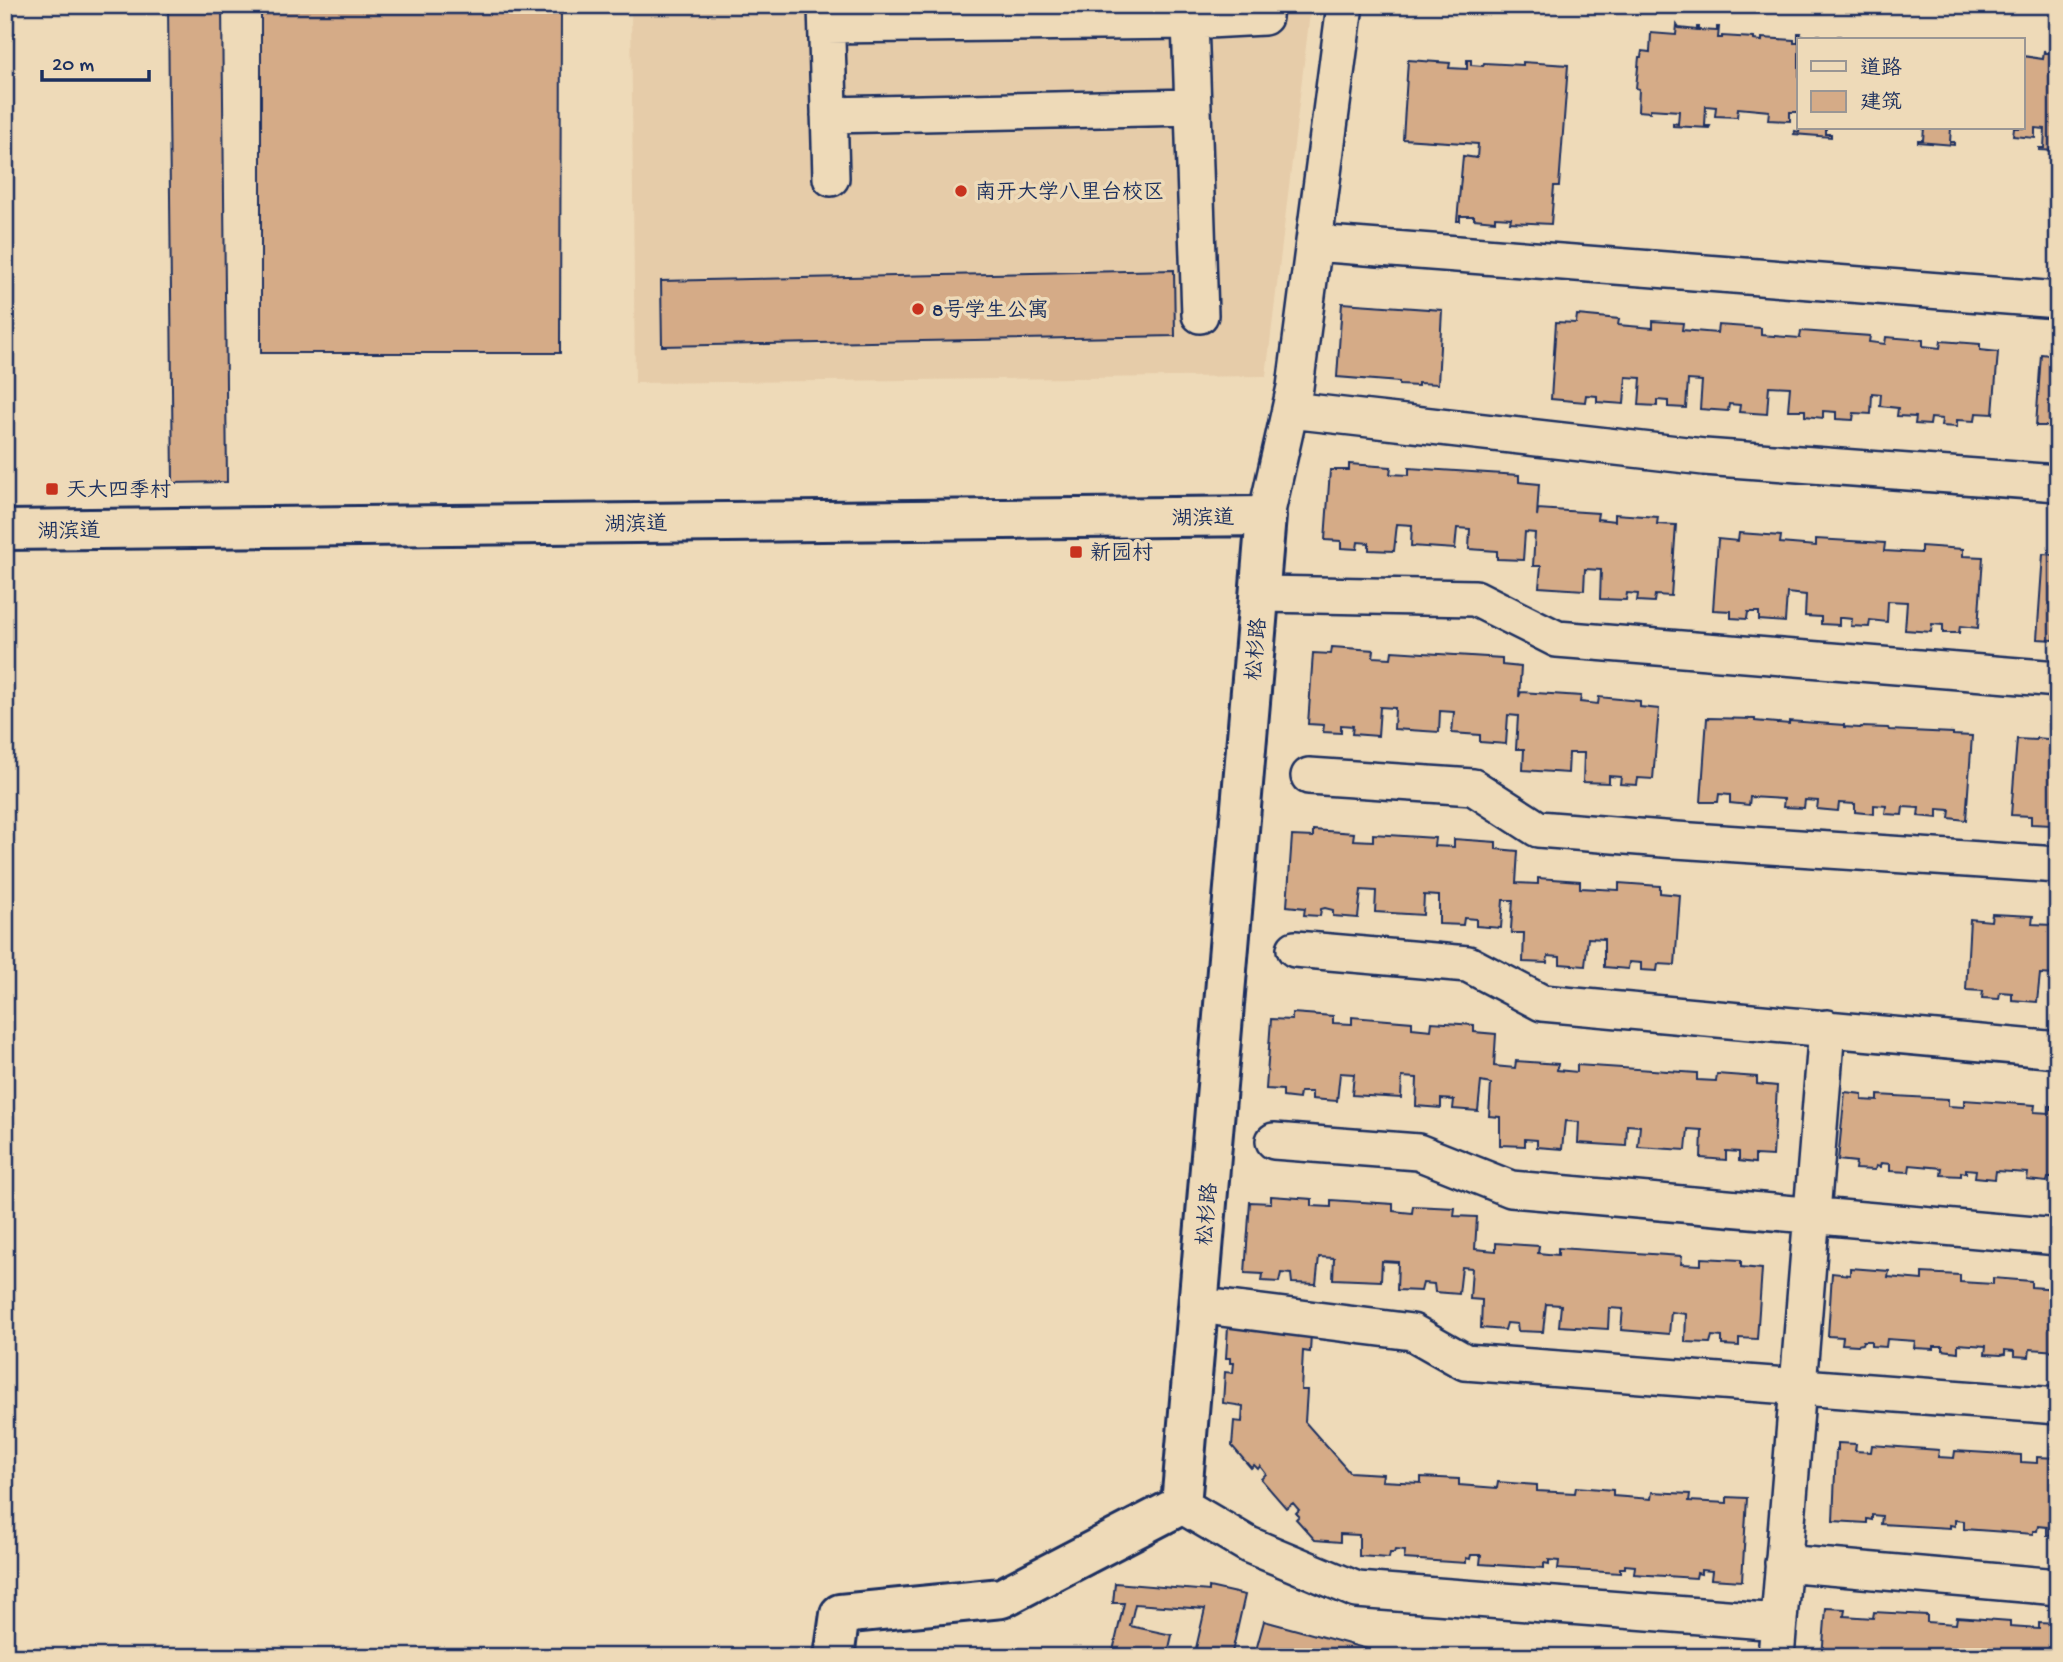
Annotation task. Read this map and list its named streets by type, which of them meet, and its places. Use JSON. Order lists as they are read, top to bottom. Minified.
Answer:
{"streets":{"street":["湖滨道","松杉路"]},"crossings":[["湖滨道","松杉路"]],"places":{"other":["南开大学八里台校区","8号学生公寓"],"transit":["天大四季村","新园村"]},"legend":["道路","建筑"],"scale_bar":"20 m"}
